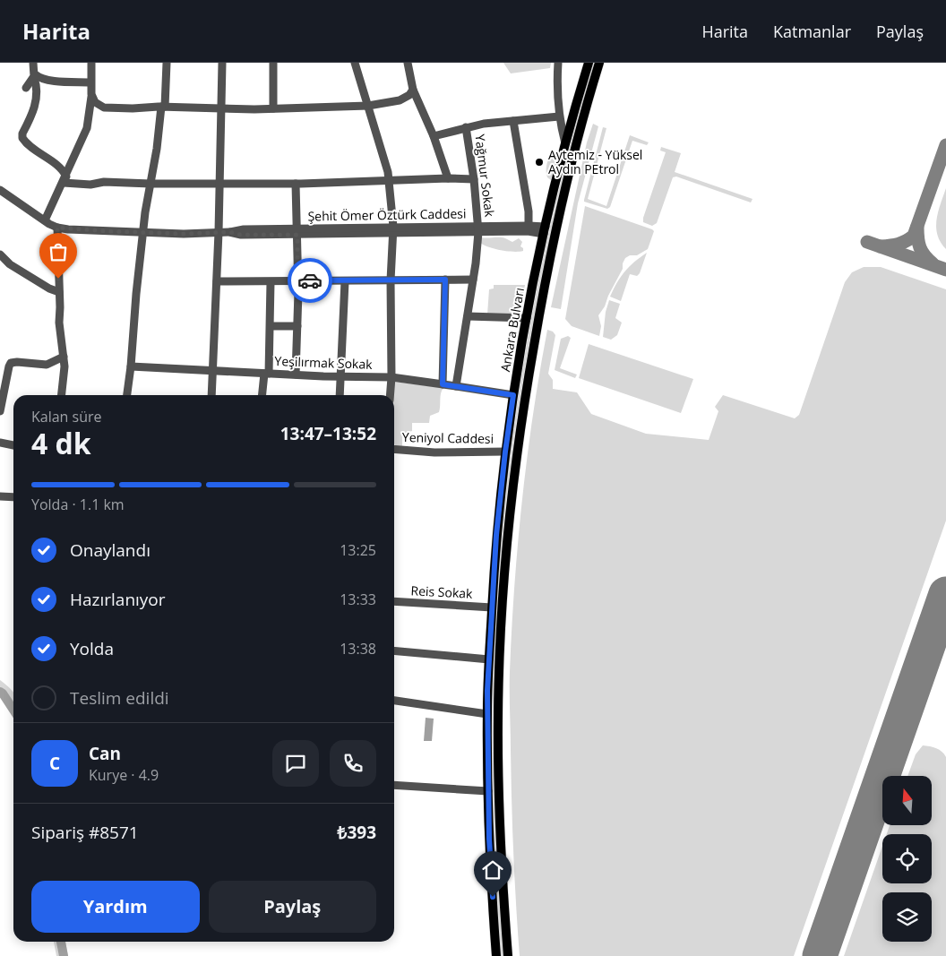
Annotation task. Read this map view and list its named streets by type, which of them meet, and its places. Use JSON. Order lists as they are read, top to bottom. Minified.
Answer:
{"streets":{"main road":["Ankara Bulvarı"],"street":["Yağmur Sokak","Şehit Ömer Öztürk Caddesi","Yeşilırmak Sokak","Yeniyol Caddesi","Reis Sokak"]},"crossings":[["Yağmur Sokak","Şehit Ömer Öztürk Caddesi"],["Yağmur Sokak","Yeşilırmak Sokak"],["Şehit Ömer Öztürk Caddesi","Ankara Bulvarı"],["Ankara Bulvarı","Yeşilırmak Sokak"],["Ankara Bulvarı","Yeniyol Caddesi"],["Ankara Bulvarı","Reis Sokak"]],"places":["Aytemiz - Yüksel Aydın PEtrol"],"north":"top","page":{"header":"Harita","nav":["Harita","Katmanlar","Paylaş"],"heading":["4 dk","Kalan süre","13:47–13:52"],"panel":["Can","Kurye · 4.9","Sipariş #8571","₺393"],"bar":"Yolda · 1.1 km","list":[["Onaylandı","13:25"],["Hazırlanıyor","13:33"],["Yolda","13:38"],"Teslim edildi"],"round":"C","buttons":["Yardım","Paylaş"]}}
